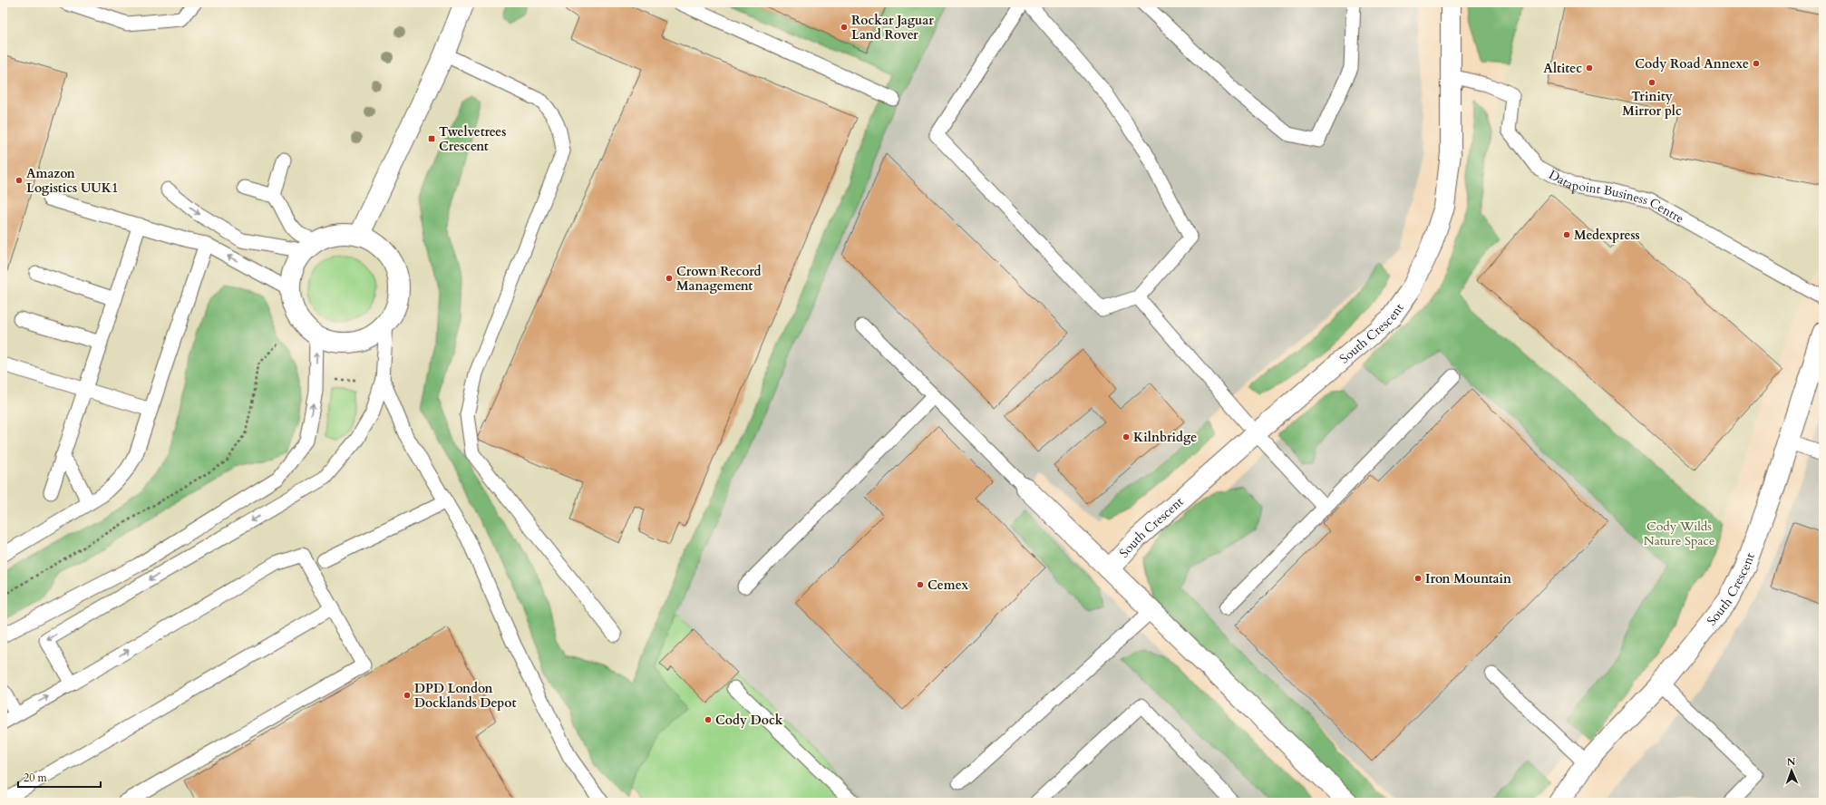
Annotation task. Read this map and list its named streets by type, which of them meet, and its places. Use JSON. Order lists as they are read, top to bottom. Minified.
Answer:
{"streets":{"street":["South Crescent"],"lane":["Datapoint Business Centre"]},"crossings":[["Datapoint Business Centre","South Crescent"]],"parks":["Cody Wilds Nature Space"],"places":{"other":["Rockar Jaguar Land Rover","Cody Road Annexe","Altitec","Trinity Mirror plc","Amazon Logistics UUK1","Medexpress","Crown Record Management","Kilnbridge","Iron Mountain","Cemex","DPD London Docklands Depot","Cody Dock"],"transit":["Twelvetrees Crescent"]},"scale_bar":"20 m","north":"top"}
